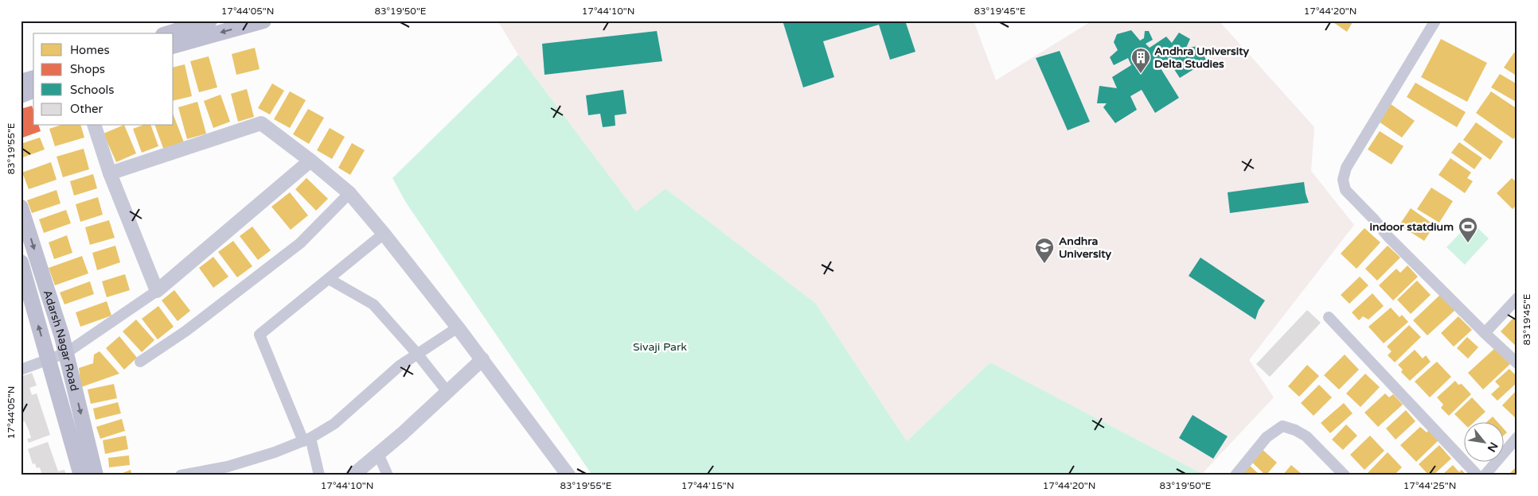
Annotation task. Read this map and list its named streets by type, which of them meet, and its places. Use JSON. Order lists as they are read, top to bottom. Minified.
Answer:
{"streets":{"main road":["Adarsh Nagar Road"]},"parks":["Sivaji Park"],"places":{"building":["Andhra University Delta Studies"],"sports":["indoor statdium"],"school or university":["Andhra University"]},"legend":["Homes","Shops","Schools","Other"],"north":"bottom right","coordinates":["17°44'05\"N","83°19'50\"E","17°44'10\"N","83°19'45\"E","17°44'20\"N","83°19'55\"E","17°44'15\"N","17°44'25\"N"]}
